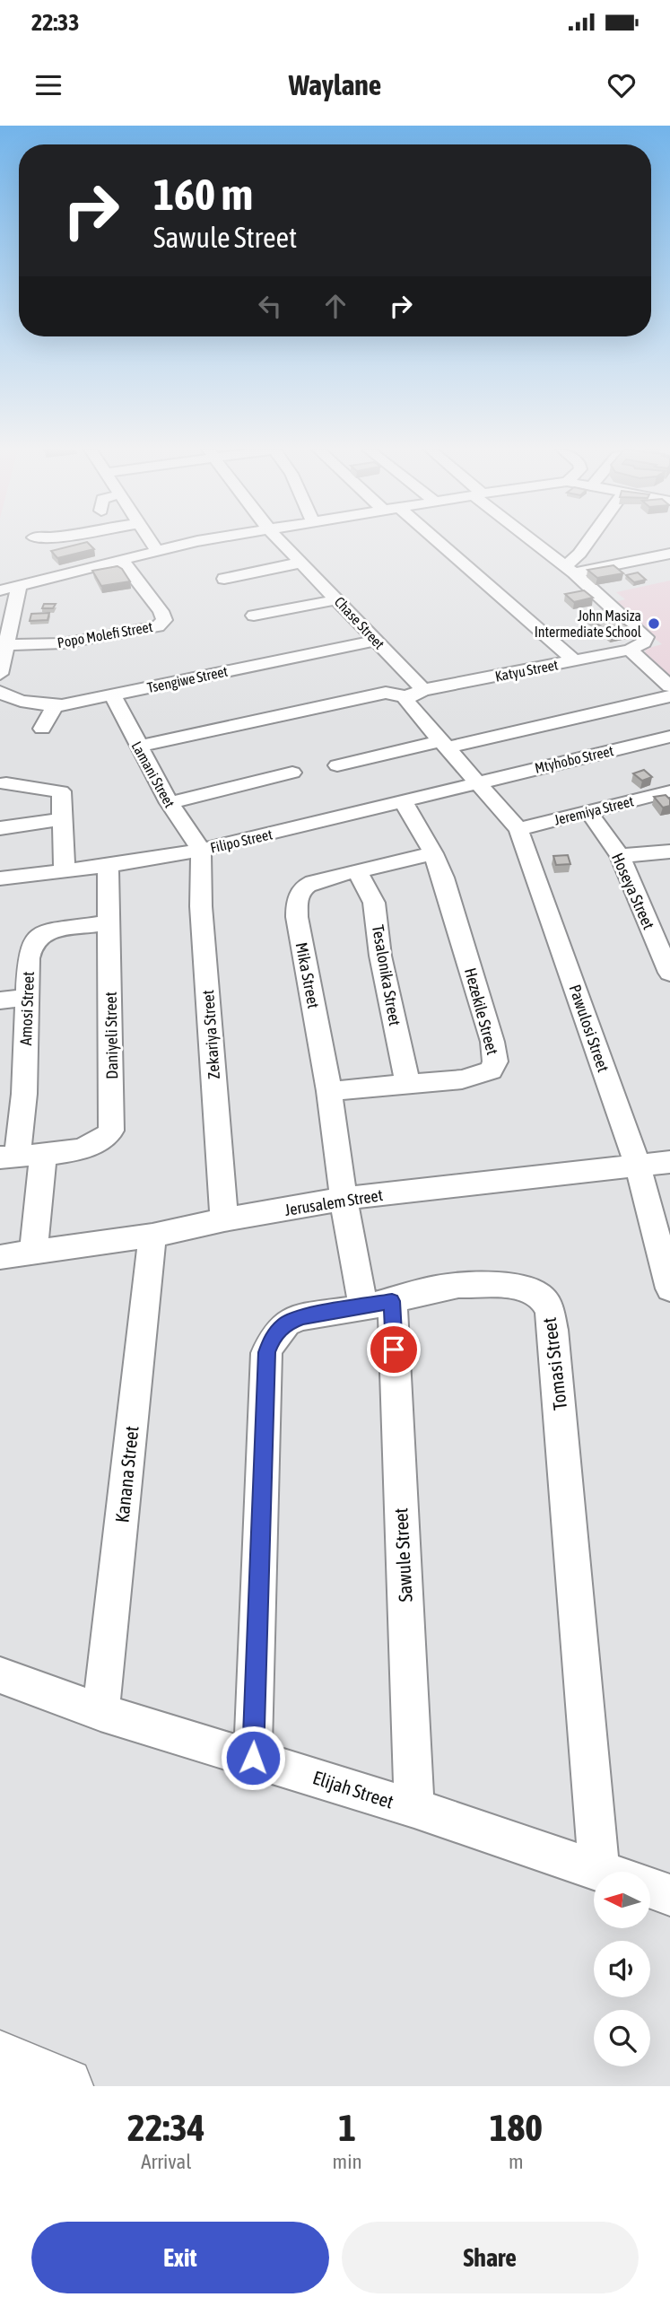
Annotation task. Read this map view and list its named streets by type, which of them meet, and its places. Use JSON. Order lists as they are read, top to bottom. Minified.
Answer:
{"streets":{"street":["Chase Street","Popo Molefi Street","Katyu Street","Tsengiwe Street","Mtyhobo Street","Lamani Street","Jeremiya Street","Filipo Street","Hoseya Street","Mika Street","Tesalonika Street","Amosi Street","Hezekile Street","Pawulosi Street","Zekariya Street","Daniyeli Street","Jerusalem Street","Tomasi Street","Kanana Street","Sawule Street","Elijah Street"]},"crossings":[["Chase Street","Katyu Street"],["Chase Street","Tsengiwe Street"],["Chase Street","Pawulosi Street"],["Katyu Street","Lamani Street"],["Tsengiwe Street","Lamani Street"],["Mtyhobo Street","Filipo Street"],["Mtyhobo Street","Pawulosi Street"],["Lamani Street","Filipo Street"],["Lamani Street","Zekariya Street"],["Jeremiya Street","Hoseya Street"],["Jeremiya Street","Pawulosi Street"],["Filipo Street","Hezekile Street"],["Filipo Street","Pawulosi Street"],["Filipo Street","Zekariya Street"],["Filipo Street","Daniyeli Street"],["Mika Street","Tesalonika Street"],["Mika Street","Hezekile Street"],["Mika Street","Jerusalem Street"],["Mika Street","Sawule Street"],["Tesalonika Street","Hezekile Street"],["Amosi Street","Daniyeli Street"],["Pawulosi Street","Jerusalem Street"],["Zekariya Street","Jerusalem Street"],["Jerusalem Street","Kanana Street"],["Jerusalem Street","Sawule Street"],["Tomasi Street","Sawule Street"],["Tomasi Street","Elijah Street"],["Kanana Street","Elijah Street"],["Sawule Street","Elijah Street"]],"places":["John Masiza Intermediate School"],"north":"left","page":{"status":"22:33","header":"Waylane","turn":["160 m","Sawule Street"],"eta":["22:34","Arrival","1","min","180","m"],"buttons":["Exit","Share"]}}
